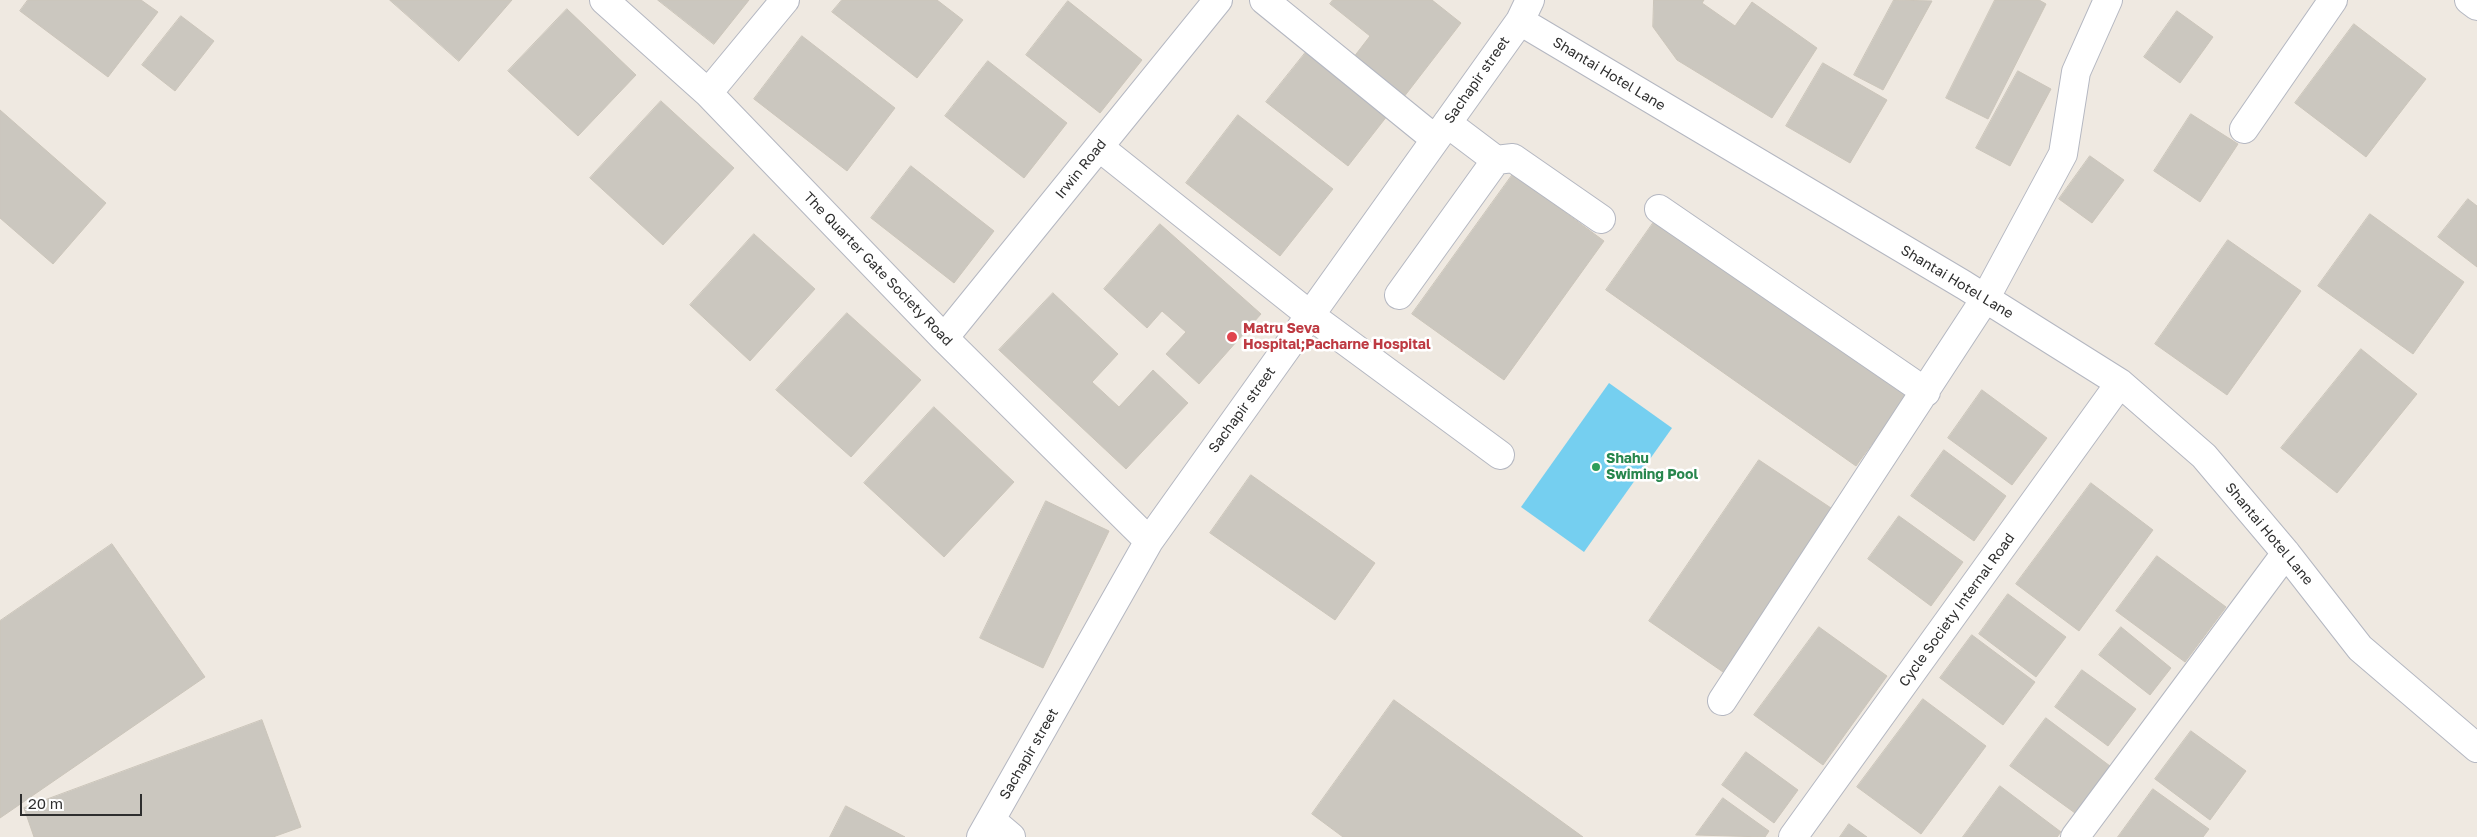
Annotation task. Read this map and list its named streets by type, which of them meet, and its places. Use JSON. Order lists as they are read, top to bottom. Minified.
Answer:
{"streets":{"street":["Shantai Hotel Lane","Sachapir street","Irwin Road","The Quarter Gate Society Road","Cycle Society Internal Road"]},"crossings":[["Shantai Hotel Lane","Sachapir street"],["Shantai Hotel Lane","Cycle Society Internal Road"],["Sachapir street","The Quarter Gate Society Road"],["Irwin Road","The Quarter Gate Society Road"]],"places":["Matru Seva Hospital;Pacharne Hospital","Shahu Swiming Pool"],"scale_bar":"20 m"}
